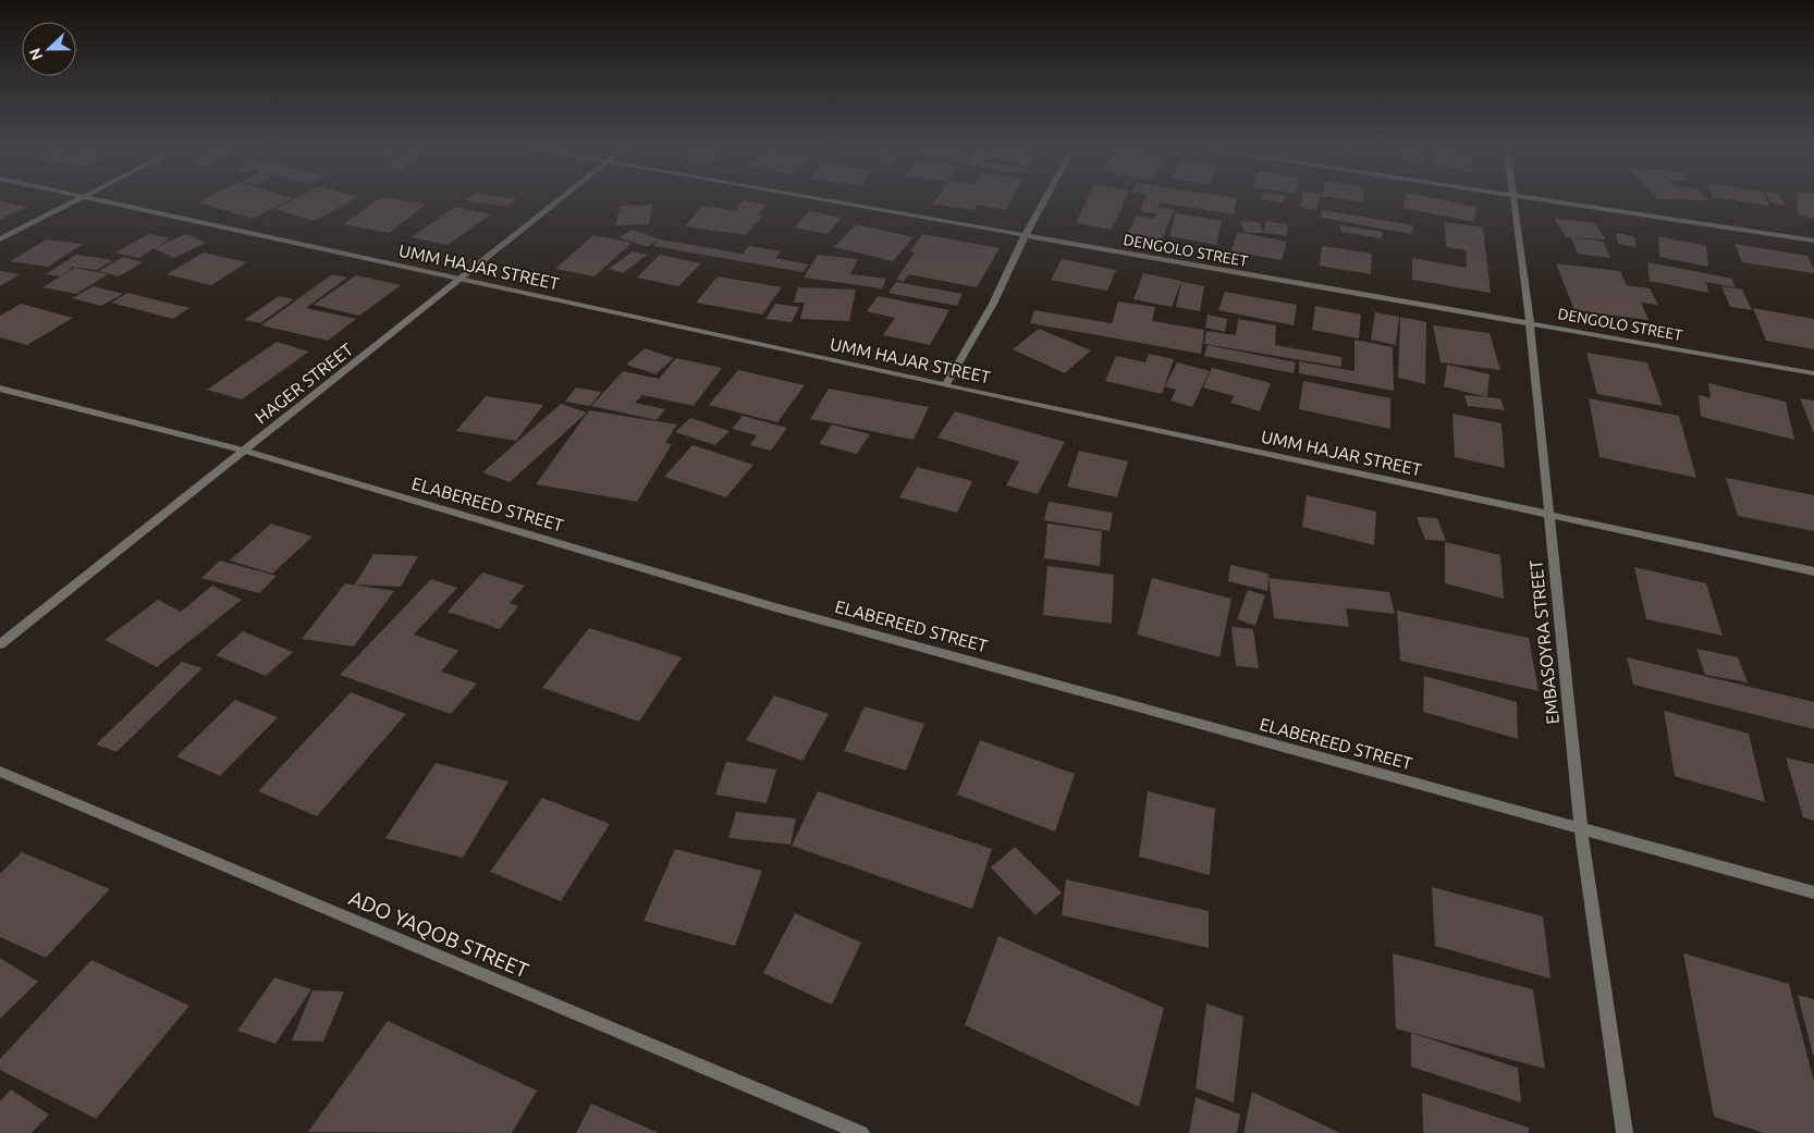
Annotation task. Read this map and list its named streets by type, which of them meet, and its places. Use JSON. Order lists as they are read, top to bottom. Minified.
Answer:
{"streets":{"street":["DENGOLO STREET","UMM HAJAR STREET","HAGER STREET","ELABEREED STREET","EMBASOYRA STREET","ADO YAQOB STREET"]},"crossings":[["DENGOLO STREET","EMBASOYRA STREET"],["UMM HAJAR STREET","HAGER STREET"],["UMM HAJAR STREET","EMBASOYRA STREET"],["HAGER STREET","ELABEREED STREET"],["ELABEREED STREET","EMBASOYRA STREET"]],"north":"left"}
